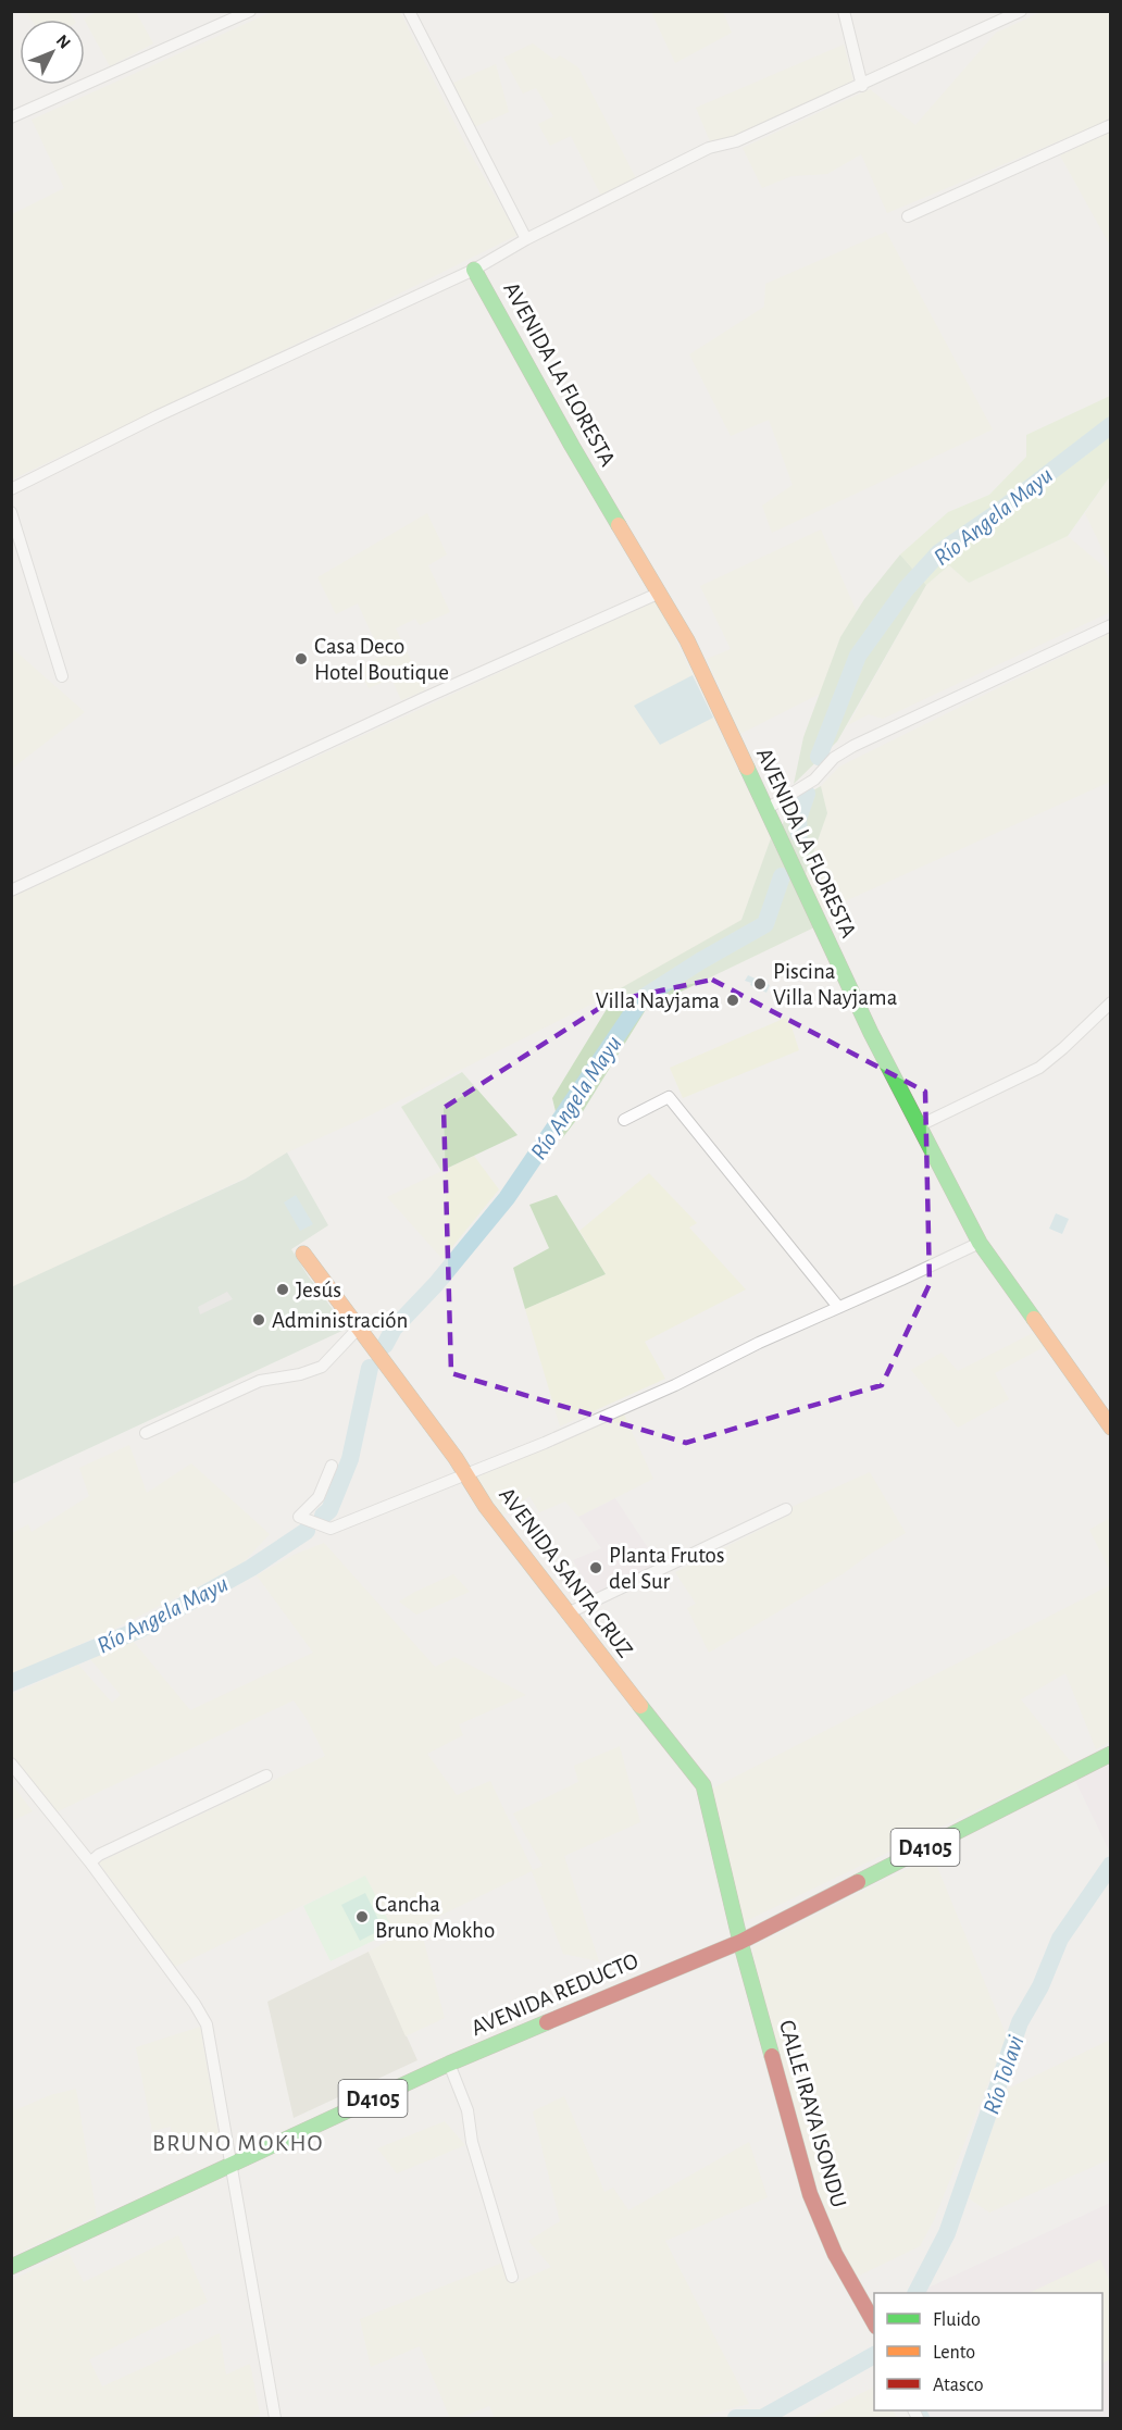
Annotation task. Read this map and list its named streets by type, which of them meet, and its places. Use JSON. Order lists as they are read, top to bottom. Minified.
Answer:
{"streets":{"street":["AVENIDA LA FLORESTA","AVENIDA SANTA CRUZ","D4105","AVENIDA REDUCTO","CALLE IRAYA ISONDU"]},"crossings":[["AVENIDA SANTA CRUZ","AVENIDA REDUCTO"],["AVENIDA SANTA CRUZ","CALLE IRAYA ISONDU"],["AVENIDA REDUCTO","CALLE IRAYA ISONDU"]],"districts":["BRUNO MOKHO"],"water":["Río Angela Mayu","Río Tolavi"],"places":["Casa Deco Hotel Boutique","Piscina Villa Nayjama","Villa Nayjama","Jesús","Administración","Planta Frutos del Sur","Cancha Bruno Mokho"],"legend":["Fluido","Lento","Atasco"],"north":"top right"}
